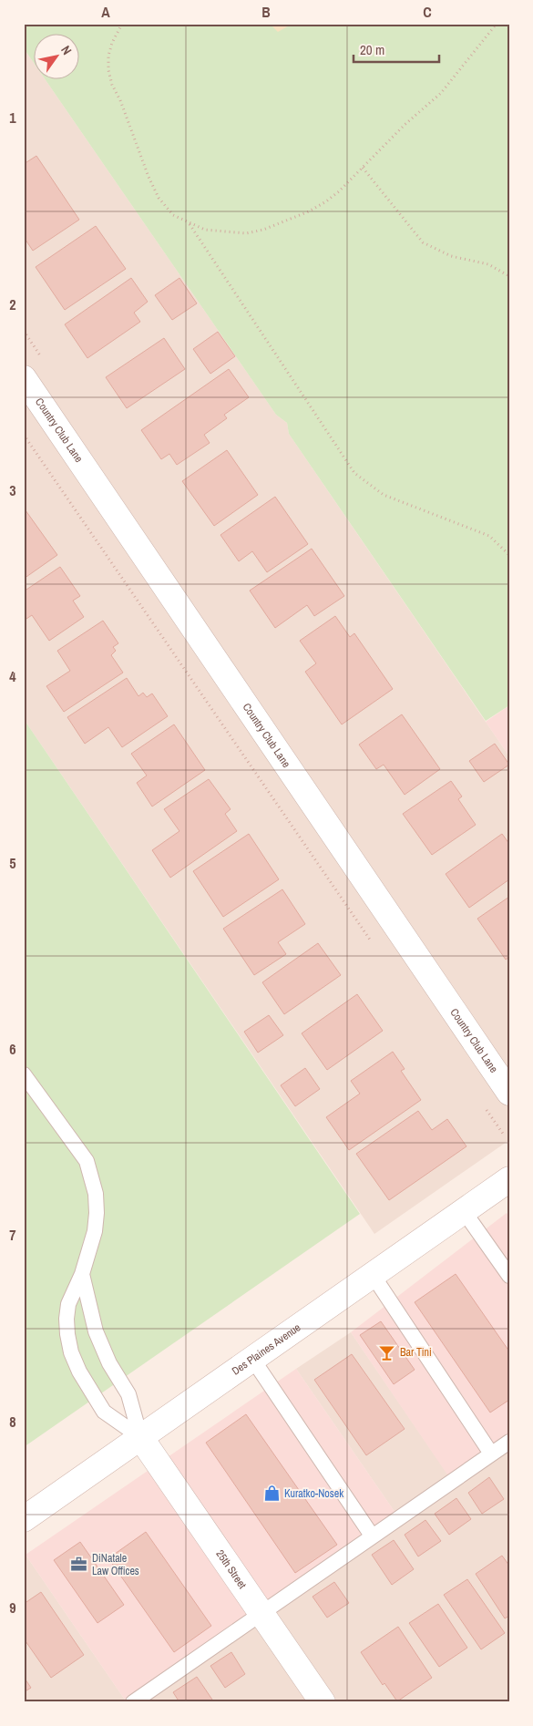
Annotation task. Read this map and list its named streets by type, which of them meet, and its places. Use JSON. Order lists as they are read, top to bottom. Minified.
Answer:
{"streets":{"street":["Country Club Lane","Des Plaines Avenue","25th Street"]},"crossings":[["Des Plaines Avenue","25th Street"]],"places":{"bar":["Bar Tini"],"shop":["Kuratko-Nosek"],"office":["DiNatale Law Offices"]},"scale_bar":"20 m","north":"top right","grid":{"columns":["A","B","C"],"rows":["1","2","3","4","5","6","7","8","9"]}}
